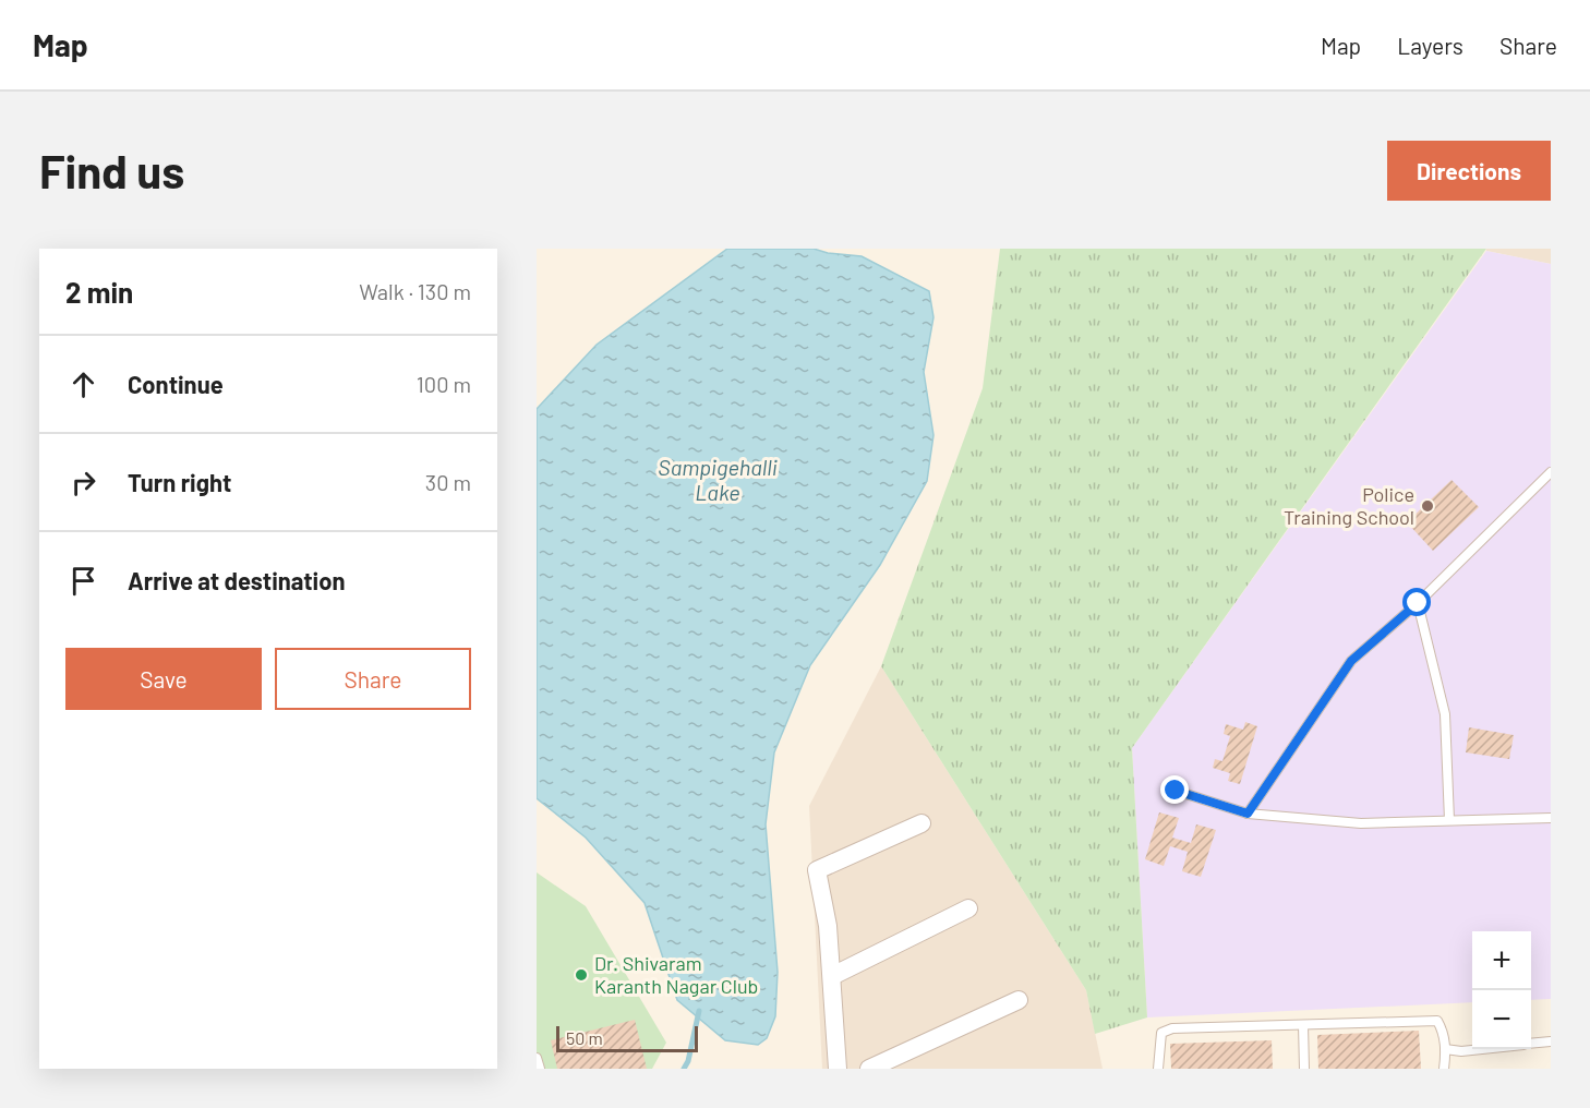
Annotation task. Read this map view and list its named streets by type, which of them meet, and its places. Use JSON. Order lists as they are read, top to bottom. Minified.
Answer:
{"water":["Sampigehalli Lake"],"places":["Police Training School","Dr. Shivaram Karanth Nagar Club"],"scale_bar":"50 m","page":{"header":"Map","nav":["Map","Layers","Share"],"buttons":["Directions",["Save","Share"]],"title":"Find us","heading":["2 min","Walk · 130 m"],"list":[["Continue","100 m"],["Turn right","30 m"],"Arrive at destination"],"map_buttons":["+","−"],"scale":"50 m"}}
